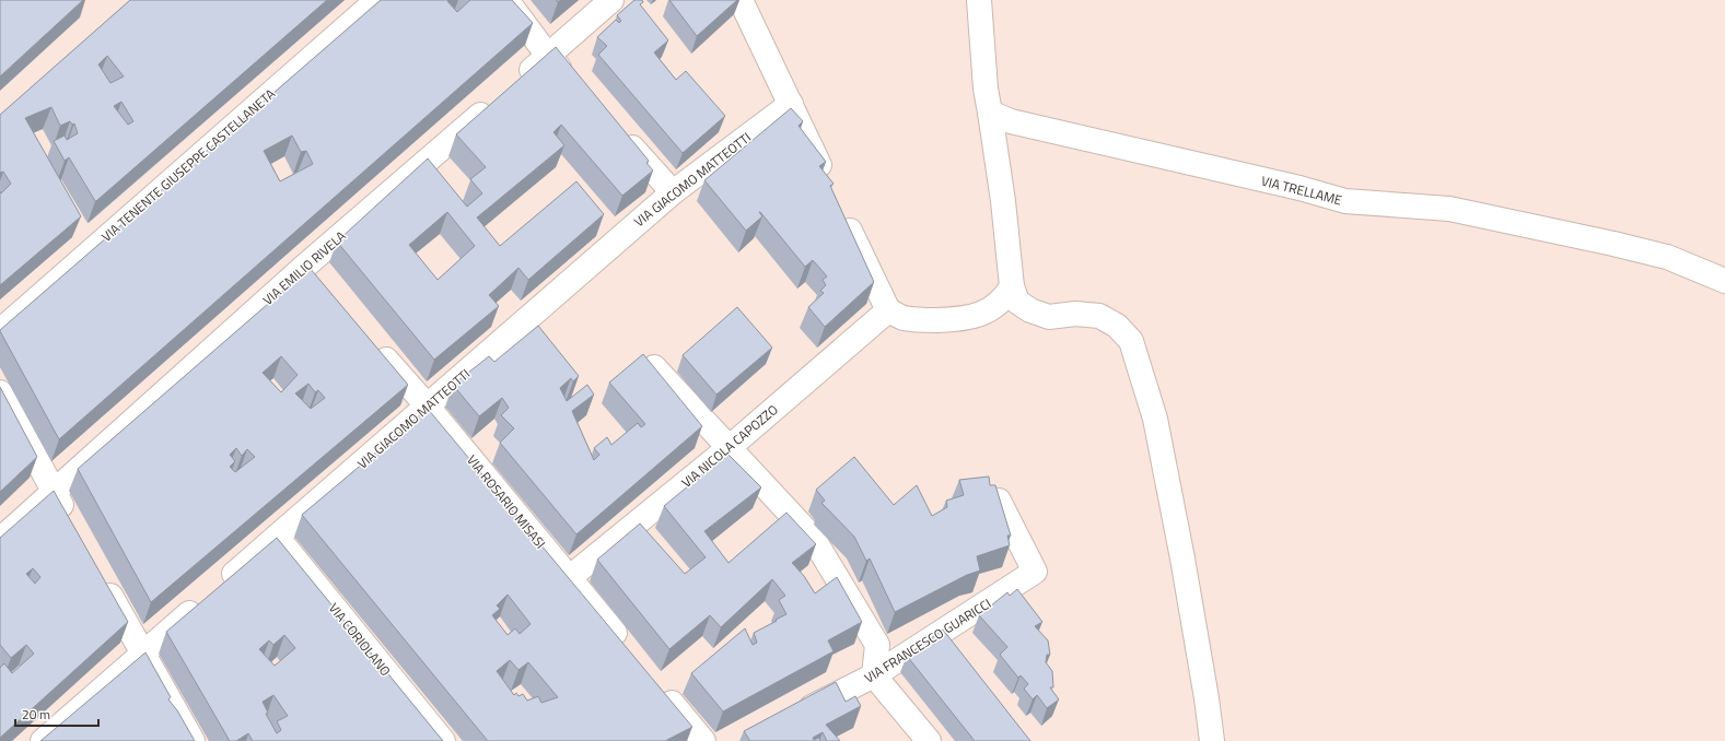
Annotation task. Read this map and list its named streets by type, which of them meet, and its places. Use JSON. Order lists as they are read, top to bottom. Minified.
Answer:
{"streets":{"street":["VIA TENENTE GIUSEPPE CASTELLANETA","VIA GIACOMO MATTEOTTI","VIA TRELLAME","VIA EMILIO RIVELA","VIA NICOLA CAPOZZO","VIA ROSARIO MISASI","VIA CORIOLANO","VIA FRANCESCO GUARICCI"]},"crossings":[["VIA GIACOMO MATTEOTTI","VIA ROSARIO MISASI"],["VIA GIACOMO MATTEOTTI","VIA CORIOLANO"],["VIA NICOLA CAPOZZO","VIA ROSARIO MISASI"]],"scale_bar":"20 m"}
